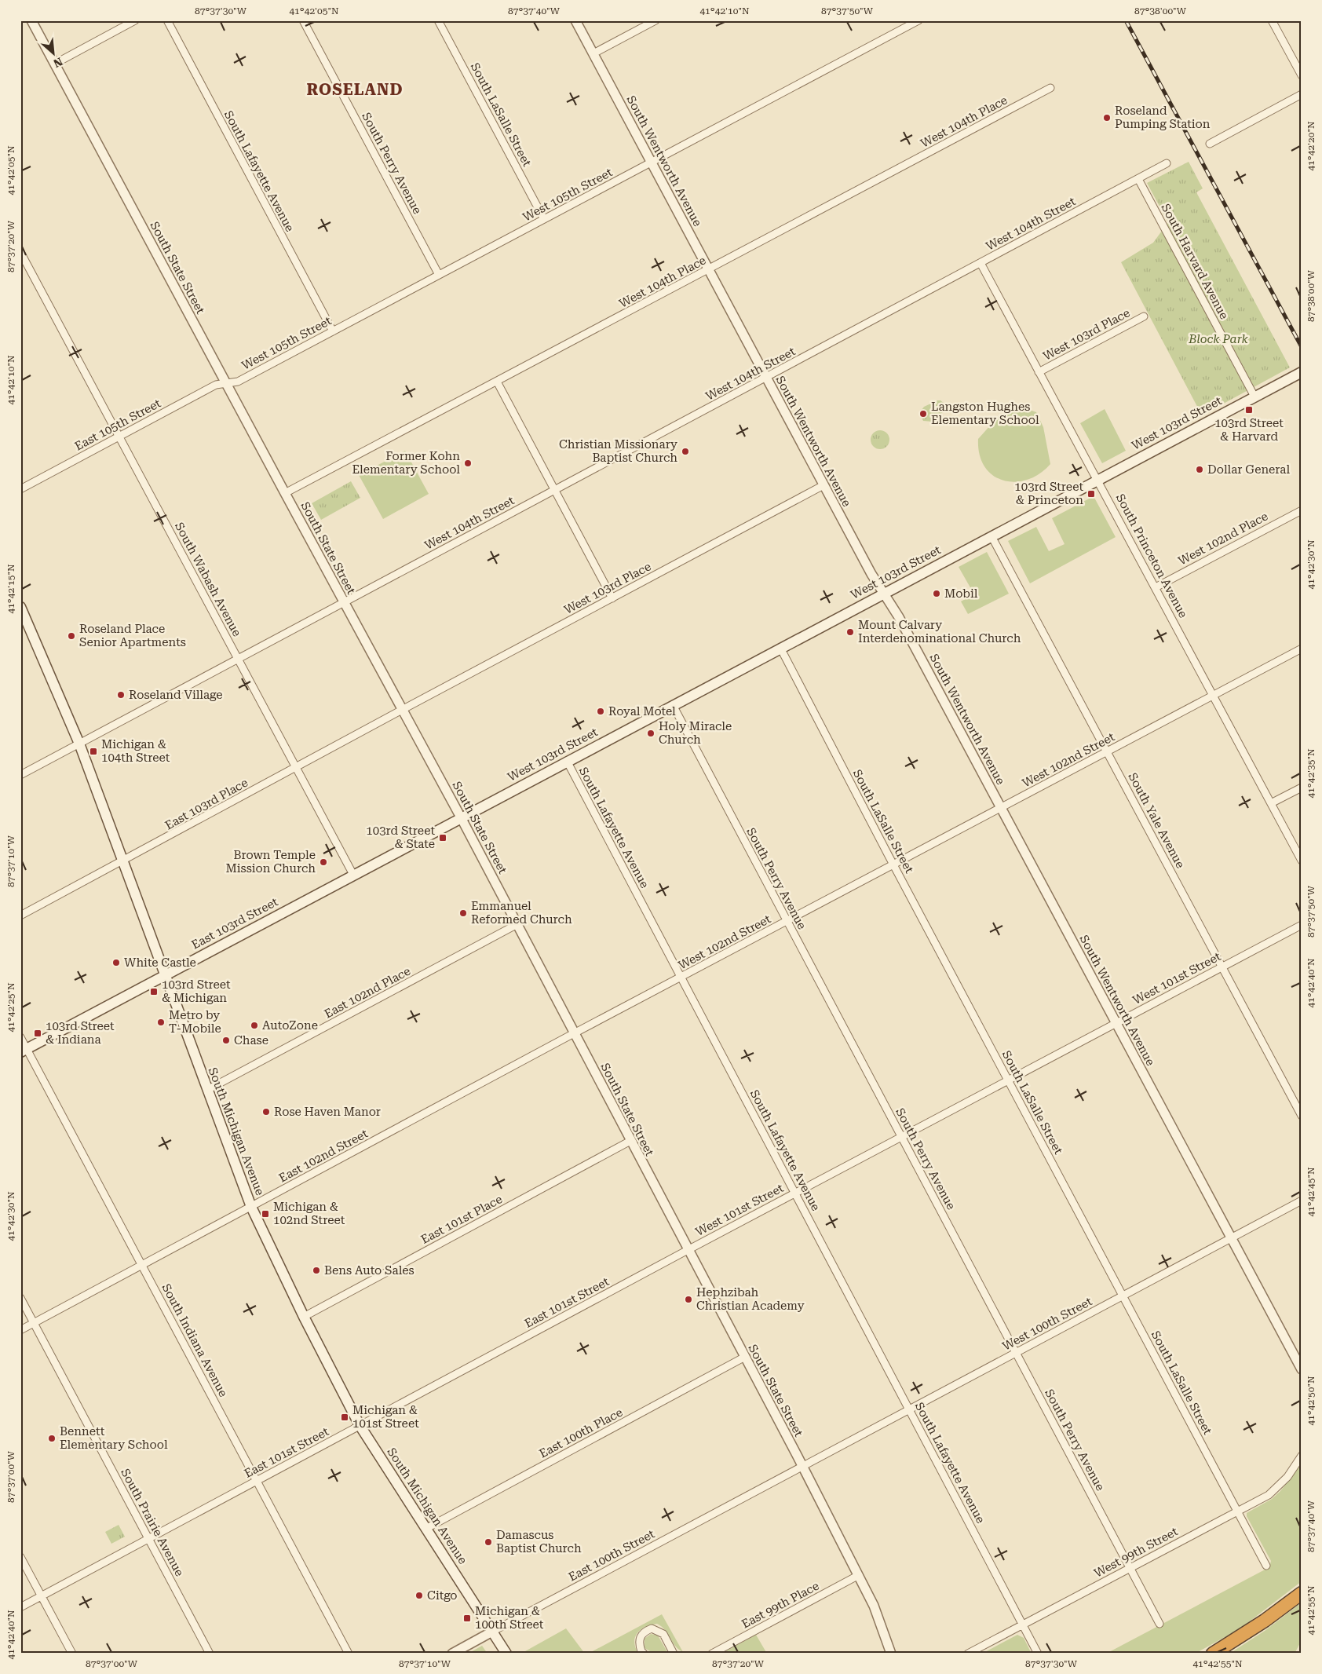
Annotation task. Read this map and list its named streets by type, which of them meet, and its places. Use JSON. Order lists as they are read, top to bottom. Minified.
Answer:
{"streets":{"main road":["West 103rd Street","East 103rd Street","South Michigan Avenue"],"street":["South LaSalle Street","West 104th Place","South Wentworth Avenue","South Perry Avenue","South Lafayette Avenue","West 105th Street","West 104th Street","South Harvard Avenue","South State Street","West 103rd Place","East 105th Street","West 102nd Place","South Princeton Avenue","South Wabash Avenue","West 102nd Street","East 103rd Place","South Yale Avenue","West 101st Street","East 102nd Place","East 102nd Street","East 101st Place","East 101st Street","West 100th Street","South Indiana Avenue","East 100th Place","South Prairie Avenue","West 99th Street","East 100th Street","East 99th Place"]},"crossings":[["South LaSalle Street","West 105th Street"],["South LaSalle Street","West 103rd Street"],["South LaSalle Street","West 102nd Street"],["South LaSalle Street","West 101st Street"],["South LaSalle Street","West 100th Street"],["South LaSalle Street","West 99th Street"],["West 104th Place","South Wentworth Avenue"],["West 104th Place","South State Street"],["South Wentworth Avenue","West 105th Street"],["South Wentworth Avenue","West 104th Street"],["South Wentworth Avenue","West 103rd Place"],["South Wentworth Avenue","West 103rd Street"],["South Wentworth Avenue","West 102nd Street"],["South Wentworth Avenue","West 101st Street"],["South Wentworth Avenue","West 100th Street"],["South Perry Avenue","West 105th Street"],["South Perry Avenue","West 103rd Street"],["South Perry Avenue","West 102nd Street"],["South Perry Avenue","West 101st Street"],["South Perry Avenue","West 100th Street"],["South Perry Avenue","West 99th Street"],["South Lafayette Avenue","West 105th Street"],["South Lafayette Avenue","West 103rd Street"],["South Lafayette Avenue","West 102nd Street"],["South Lafayette Avenue","West 101st Street"],["South Lafayette Avenue","West 100th Street"],["South Lafayette Avenue","West 99th Street"],["West 105th Street","South State Street"],["West 105th Street","East 105th Street"],["West 104th Street","South Harvard Avenue"],["West 104th Street","South State Street"],["West 104th Street","South Princeton Avenue"],["West 104th Street","South Wabash Avenue"],["West 104th Street","South Michigan Avenue"],["South Harvard Avenue","West 103rd Street"],["South State Street","West 103rd Place"],["South State Street","West 103rd Street"],["South State Street","East 105th Street"],["South State Street","West 102nd Street"],["South State Street","East 103rd Place"],["South State Street","East 103rd Street"],["South State Street","West 101st Street"],["South State Street","East 102nd Place"],["South State Street","East 102nd Street"],["South State Street","East 101st Place"],["South State Street","East 101st Street"],["South State Street","West 100th Street"],["South State Street","East 100th Place"],["South State Street","East 100th Street"],["South State Street","East 99th Place"],["West 103rd Place","South Princeton Avenue"],["West 103rd Place","East 103rd Place"],["West 103rd Street","South Princeton Avenue"],["West 103rd Street","South Yale Avenue"],["West 103rd Street","East 103rd Street"],["East 105th Street","South Wabash Avenue"],["West 102nd Place","South Princeton Avenue"],["South Princeton Avenue","West 102nd Street"],["South Wabash Avenue","East 103rd Place"],["South Wabash Avenue","East 103rd Street"],["West 102nd Street","South Yale Avenue"],["West 102nd Street","East 102nd Street"],["East 103rd Place","South Michigan Avenue"],["South Yale Avenue","West 101st Street"],["East 103rd Street","South Michigan Avenue"],["East 103rd Street","South Indiana Avenue"],["West 101st Street","East 101st Street"],["East 102nd Place","South Michigan Avenue"],["South Michigan Avenue","East 102nd Street"],["South Michigan Avenue","East 101st Place"],["South Michigan Avenue","East 101st Street"],["South Michigan Avenue","East 100th Place"],["South Michigan Avenue","East 100th Street"],["East 102nd Street","South Indiana Avenue"],["East 102nd Street","South Prairie Avenue"],["East 101st Street","South Indiana Avenue"],["East 101st Street","South Prairie Avenue"],["West 100th Street","East 100th Street"]],"districts":["ROSELAND"],"parks":["Block Park"],"places":{"other":["Roseland Pumping Station","Langston Hughes Elementary School","Christian Missionary Baptist Church","Former Kohn Elementary School","Dollar General","Mobil","Mount Calvary Interdenominational Church","Roseland Place Senior Apartments","Roseland Village","Royal Motel","Holy Miracle Church","Brown Temple Mission Church","Emmanuel Reformed Church","White Castle","Metro by T-Mobile","AutoZone","Chase","Rose Haven Manor","Bens Auto Sales","Hephzibah Christian Academy","Bennett Elementary School","Damascus Baptist Church","Citgo"],"transit":["103rd Street & Harvard","103rd Street & Princeton","Michigan & 104th Street","103rd Street & State","103rd Street & Michigan","103rd Street & Indiana","Michigan & 102nd Street","Michigan & 101st Street","Michigan & 100th Street"]},"north":"bottom right","coordinates":["87°37'30\"W","41°42'05\"N","87°37'40\"W","41°42'10\"N","87°37'50\"W","87°38'00\"W","41°42'20\"N","87°37'20\"W","41°42'30\"N","41°42'15\"N","41°42'35\"N","87°37'10\"W","41°42'40\"N","41°42'25\"N","41°42'45\"N","41°42'50\"N","87°37'00\"W","41°42'55\"N"]}
